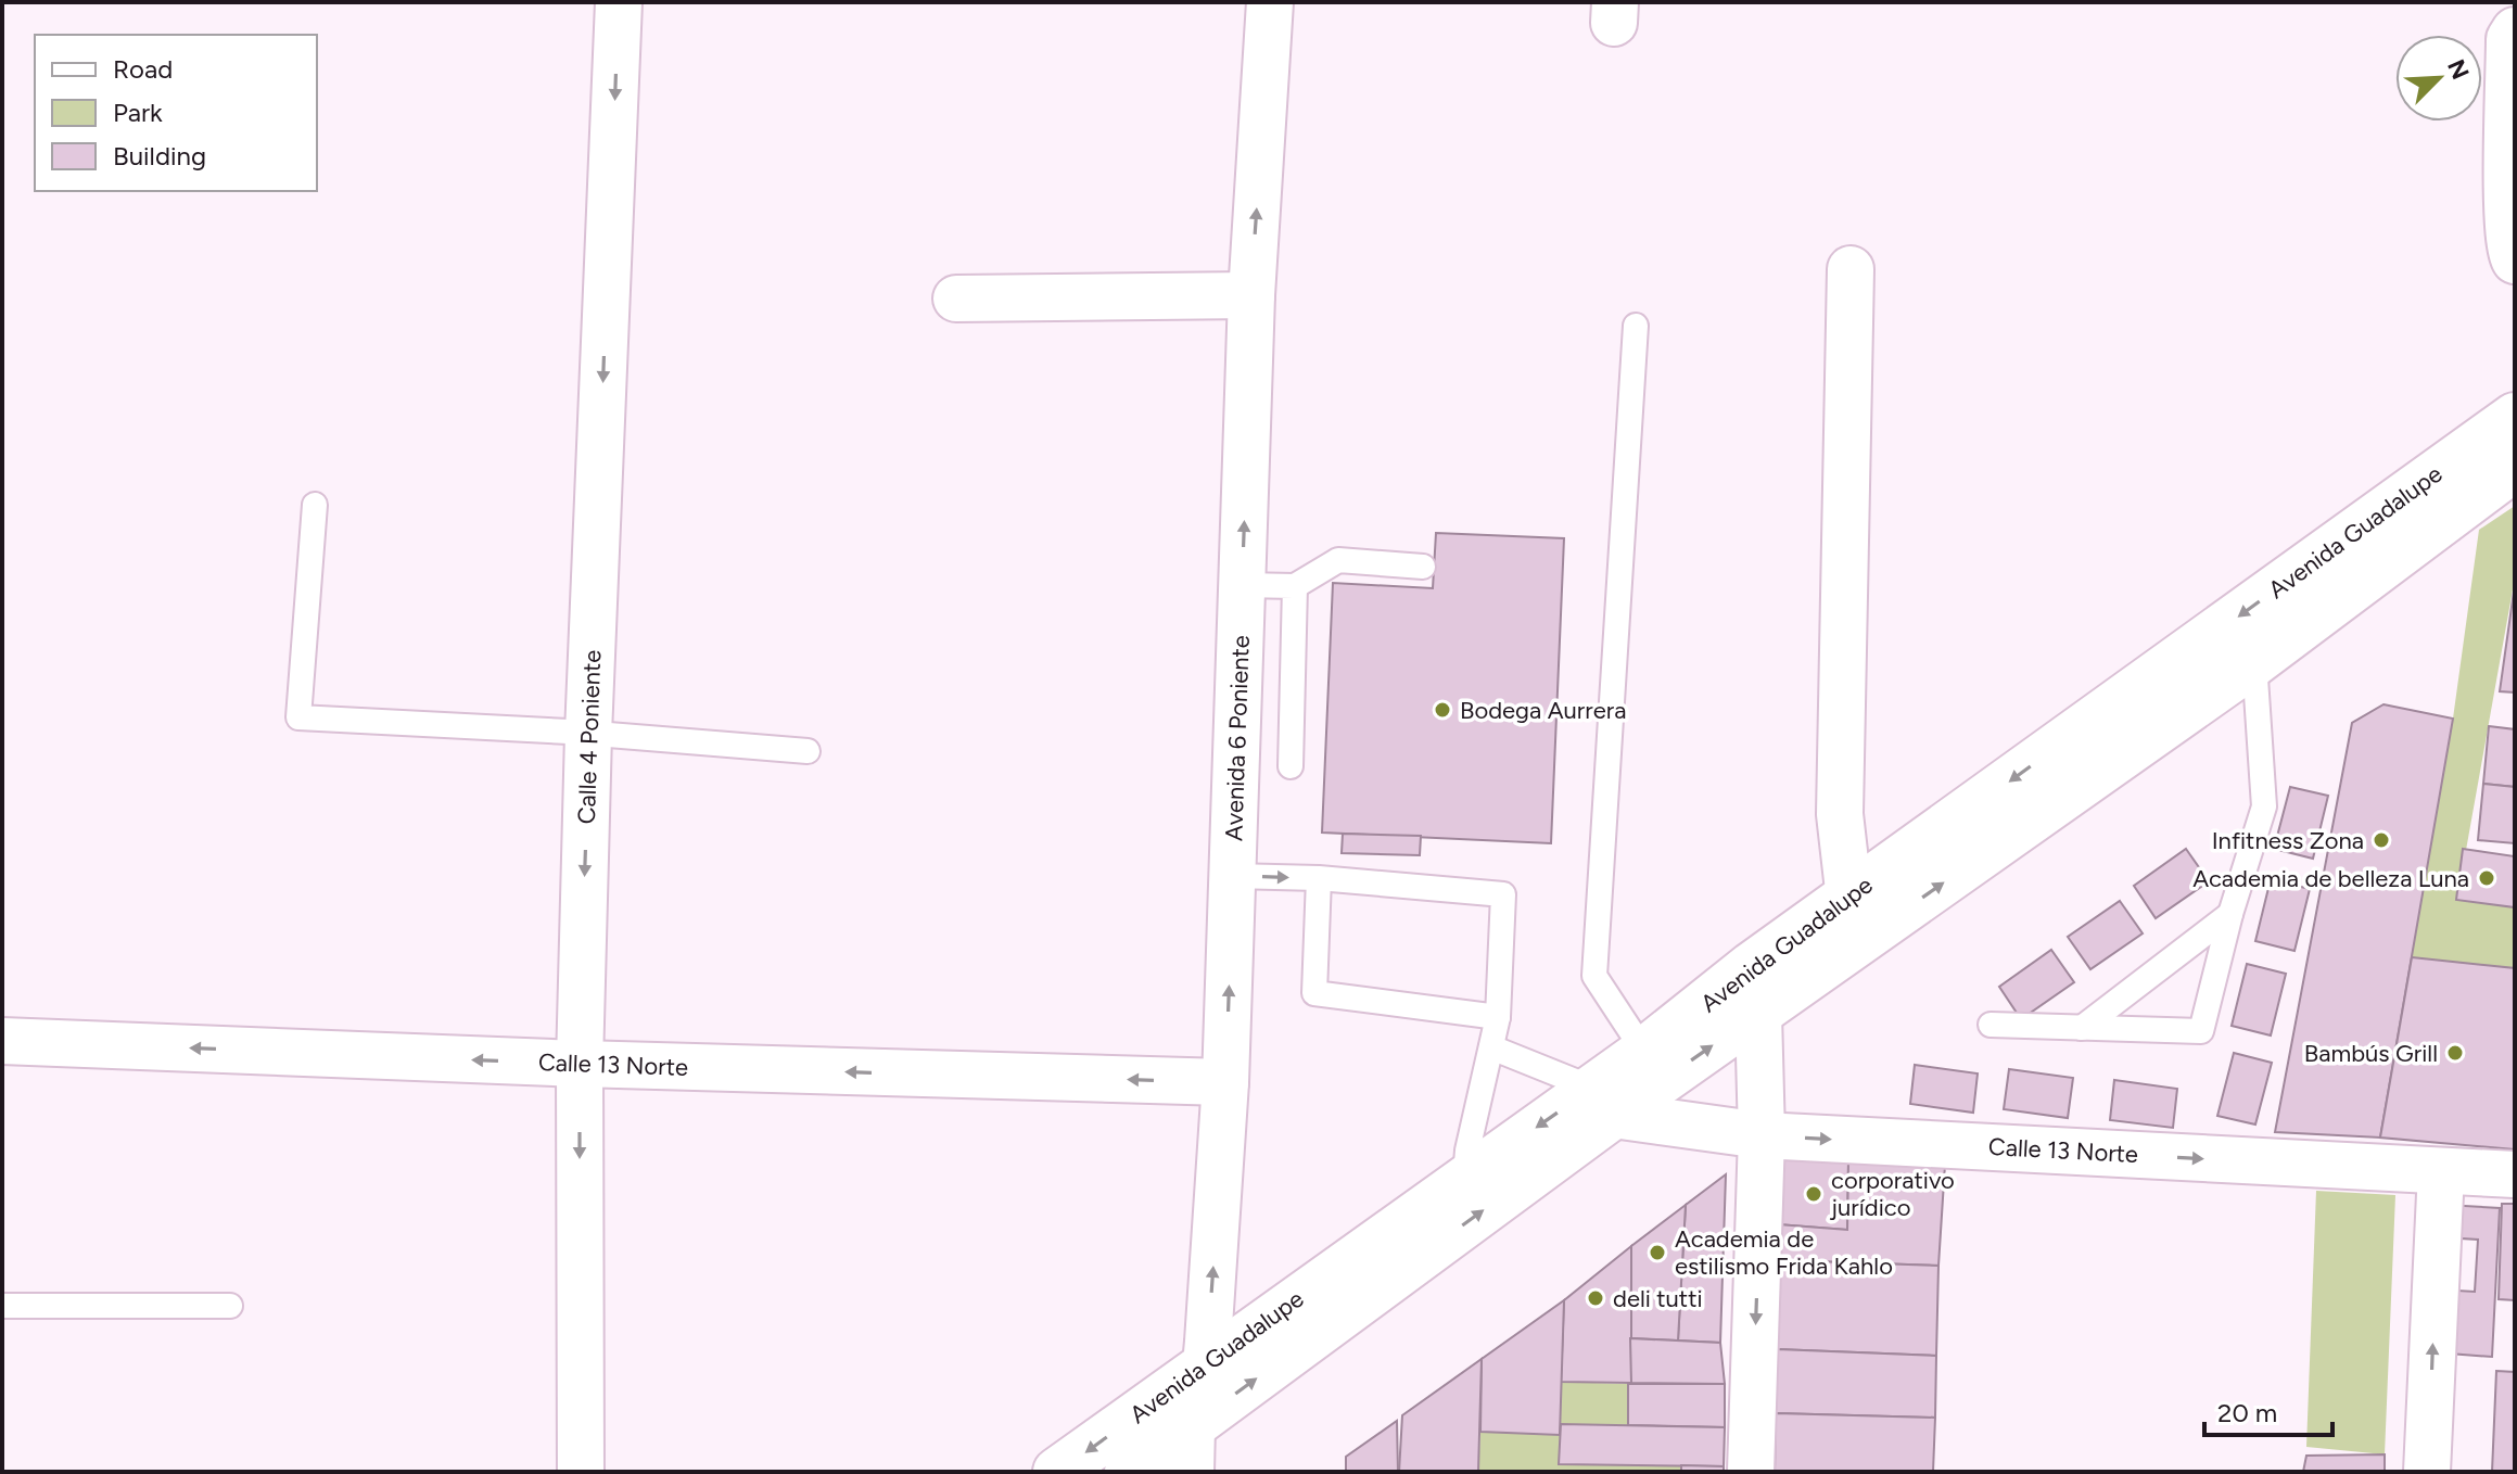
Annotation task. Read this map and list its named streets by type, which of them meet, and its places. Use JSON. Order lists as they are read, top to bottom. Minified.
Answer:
{"streets":{"street":["Avenida Guadalupe","Calle 4 Poniente","Avenida 6 Poniente","Calle 13 Norte"]},"crossings":[["Avenida Guadalupe","Avenida 6 Poniente"],["Avenida Guadalupe","Calle 13 Norte"],["Calle 4 Poniente","Calle 13 Norte"],["Avenida 6 Poniente","Calle 13 Norte"]],"one_way":["Calle 4 Poniente","Avenida 6 Poniente"],"places":["Bodega Aurrera","Infitness Zona","Academia de belleza Luna","Bambús Grill","corporativo jurídico","Academia de estilismo Frida Kahlo","deli tutti"],"legend":["Road","Park","Building"],"scale_bar":"20 m","north":"top right"}
